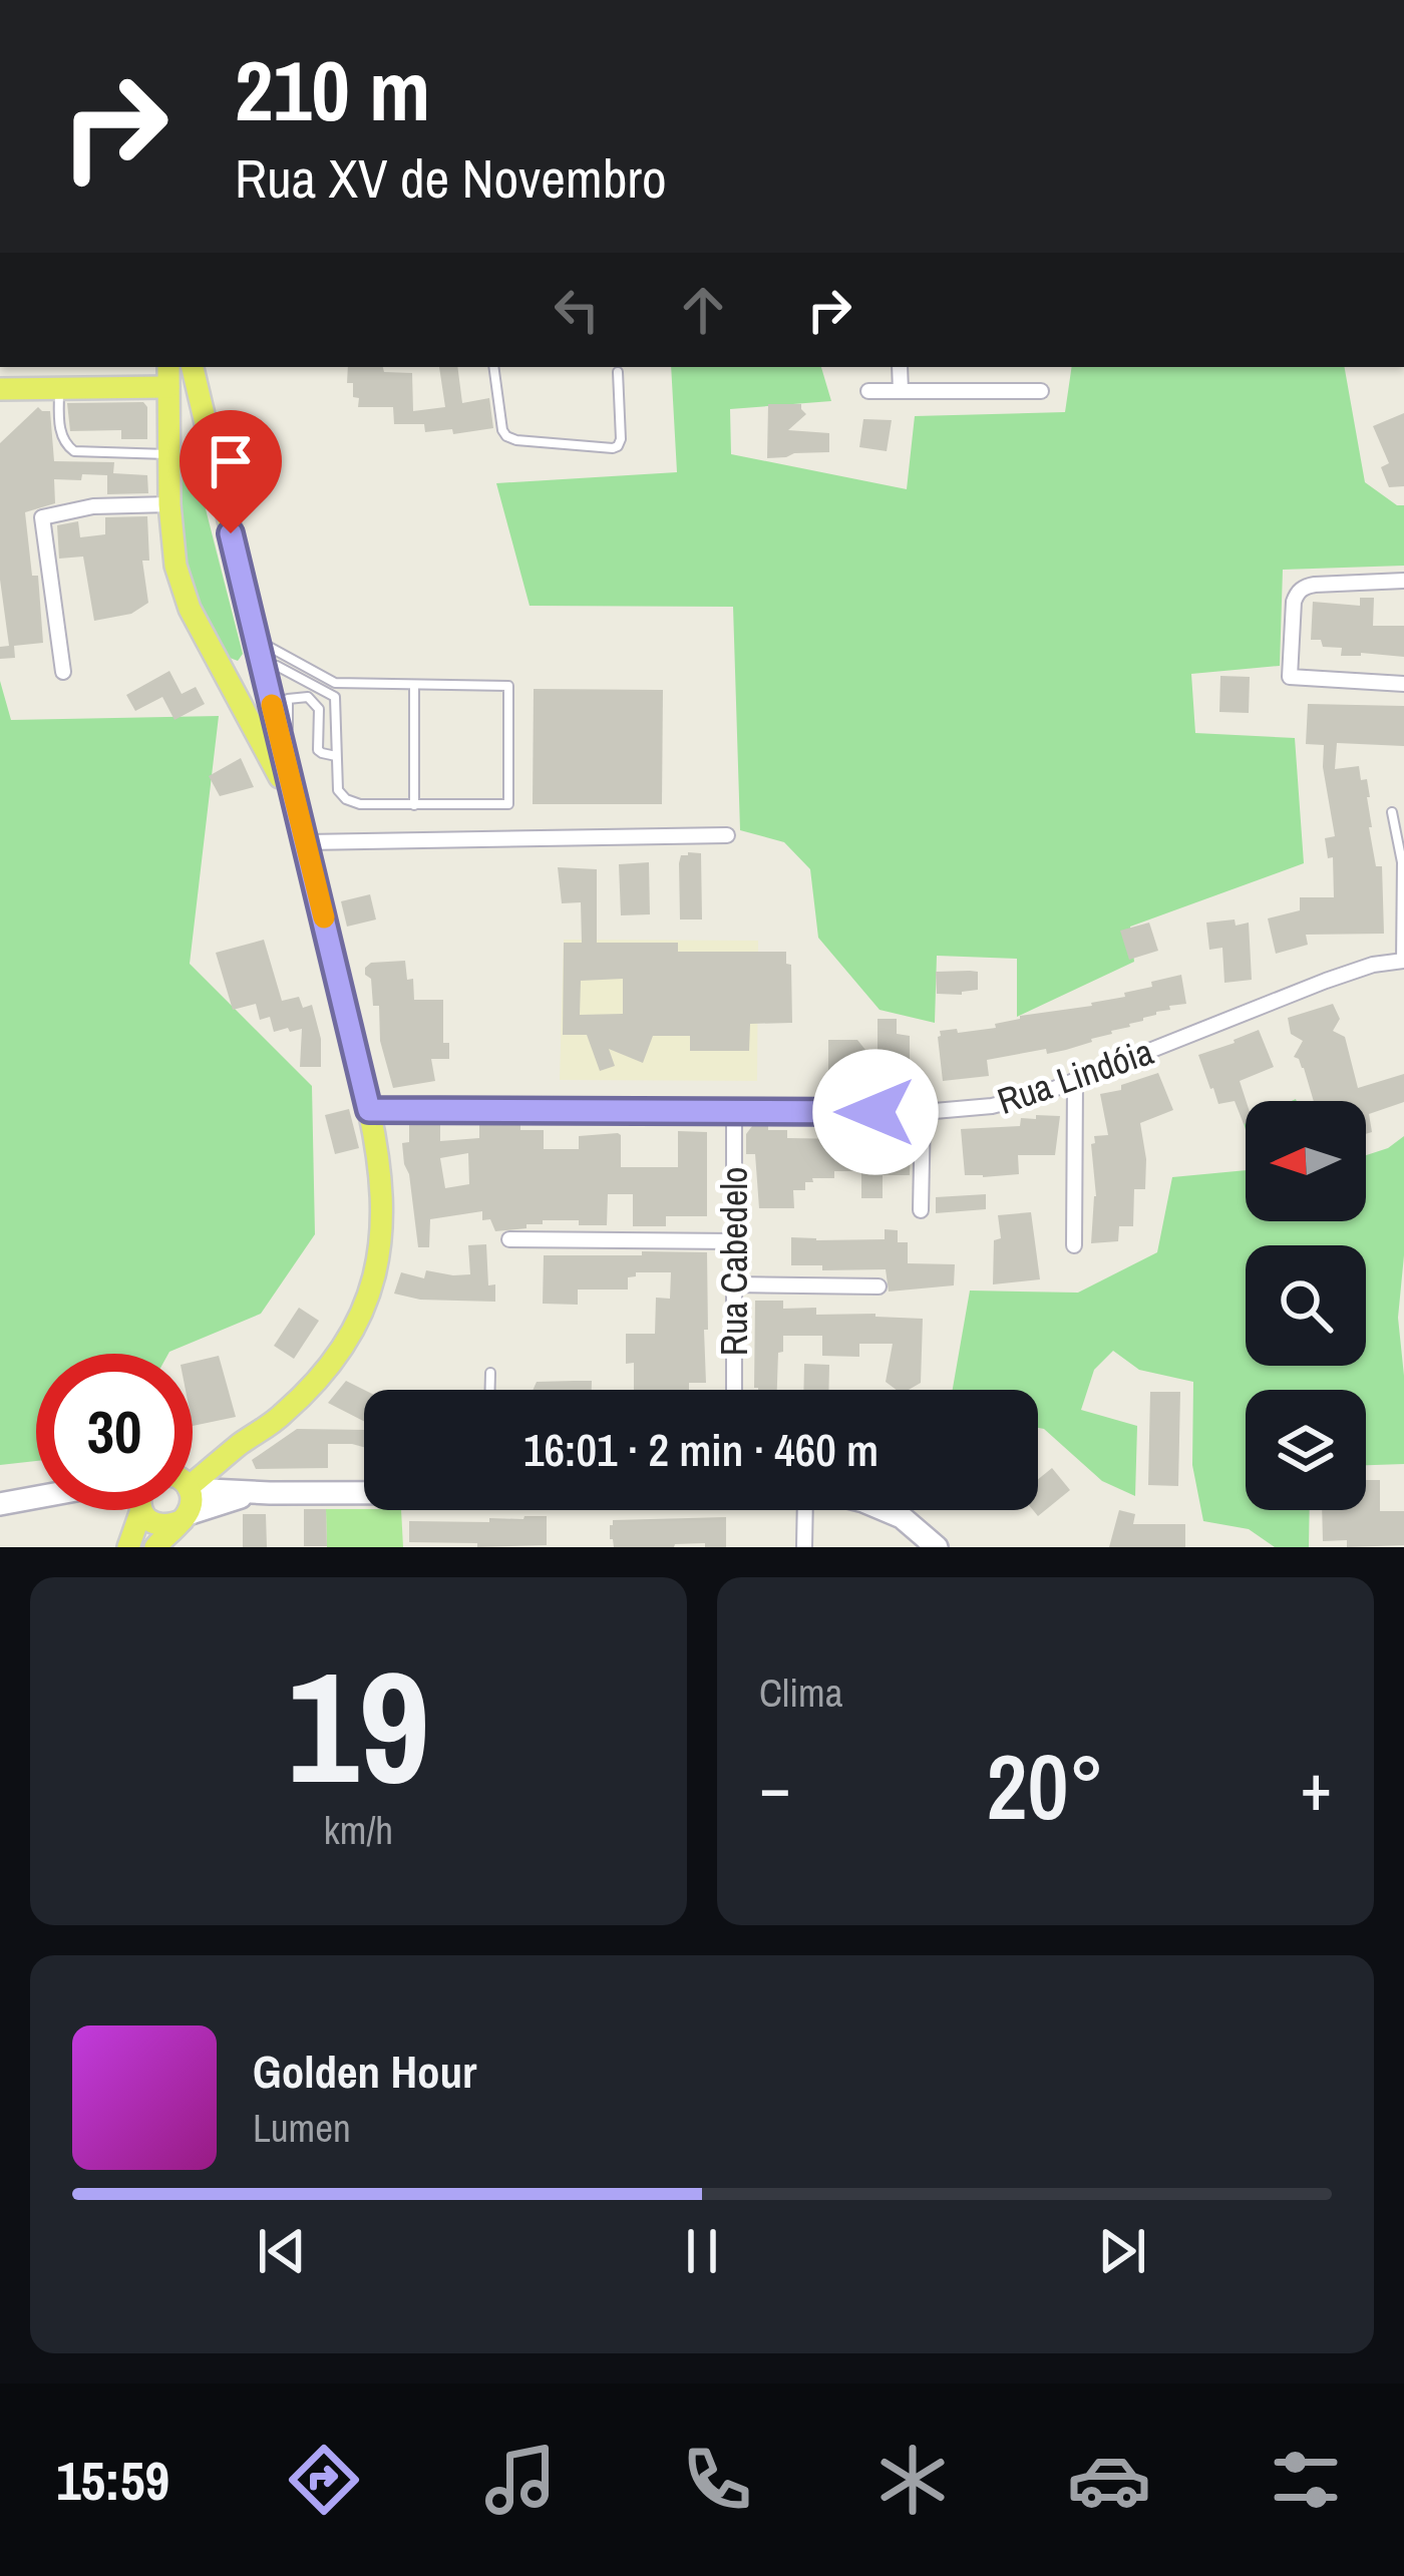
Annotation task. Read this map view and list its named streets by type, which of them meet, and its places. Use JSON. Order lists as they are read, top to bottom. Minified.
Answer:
{"streets":{"street":["Rua Lindóia","Rua Cabedelo"]},"crossings":[["Rua Lindóia","Rua Cabedelo"]],"north":"left","page":{"turn":["210 m","Rua XV de Novembro"],"limit":"30","trip":"16:01 · 2 min · 460 m","tile":[["19","km/h"],"Clima"],"heat":["−","20°","+"],"song":["Golden Hour","Lumen"],"tabs":"15:59"}}
